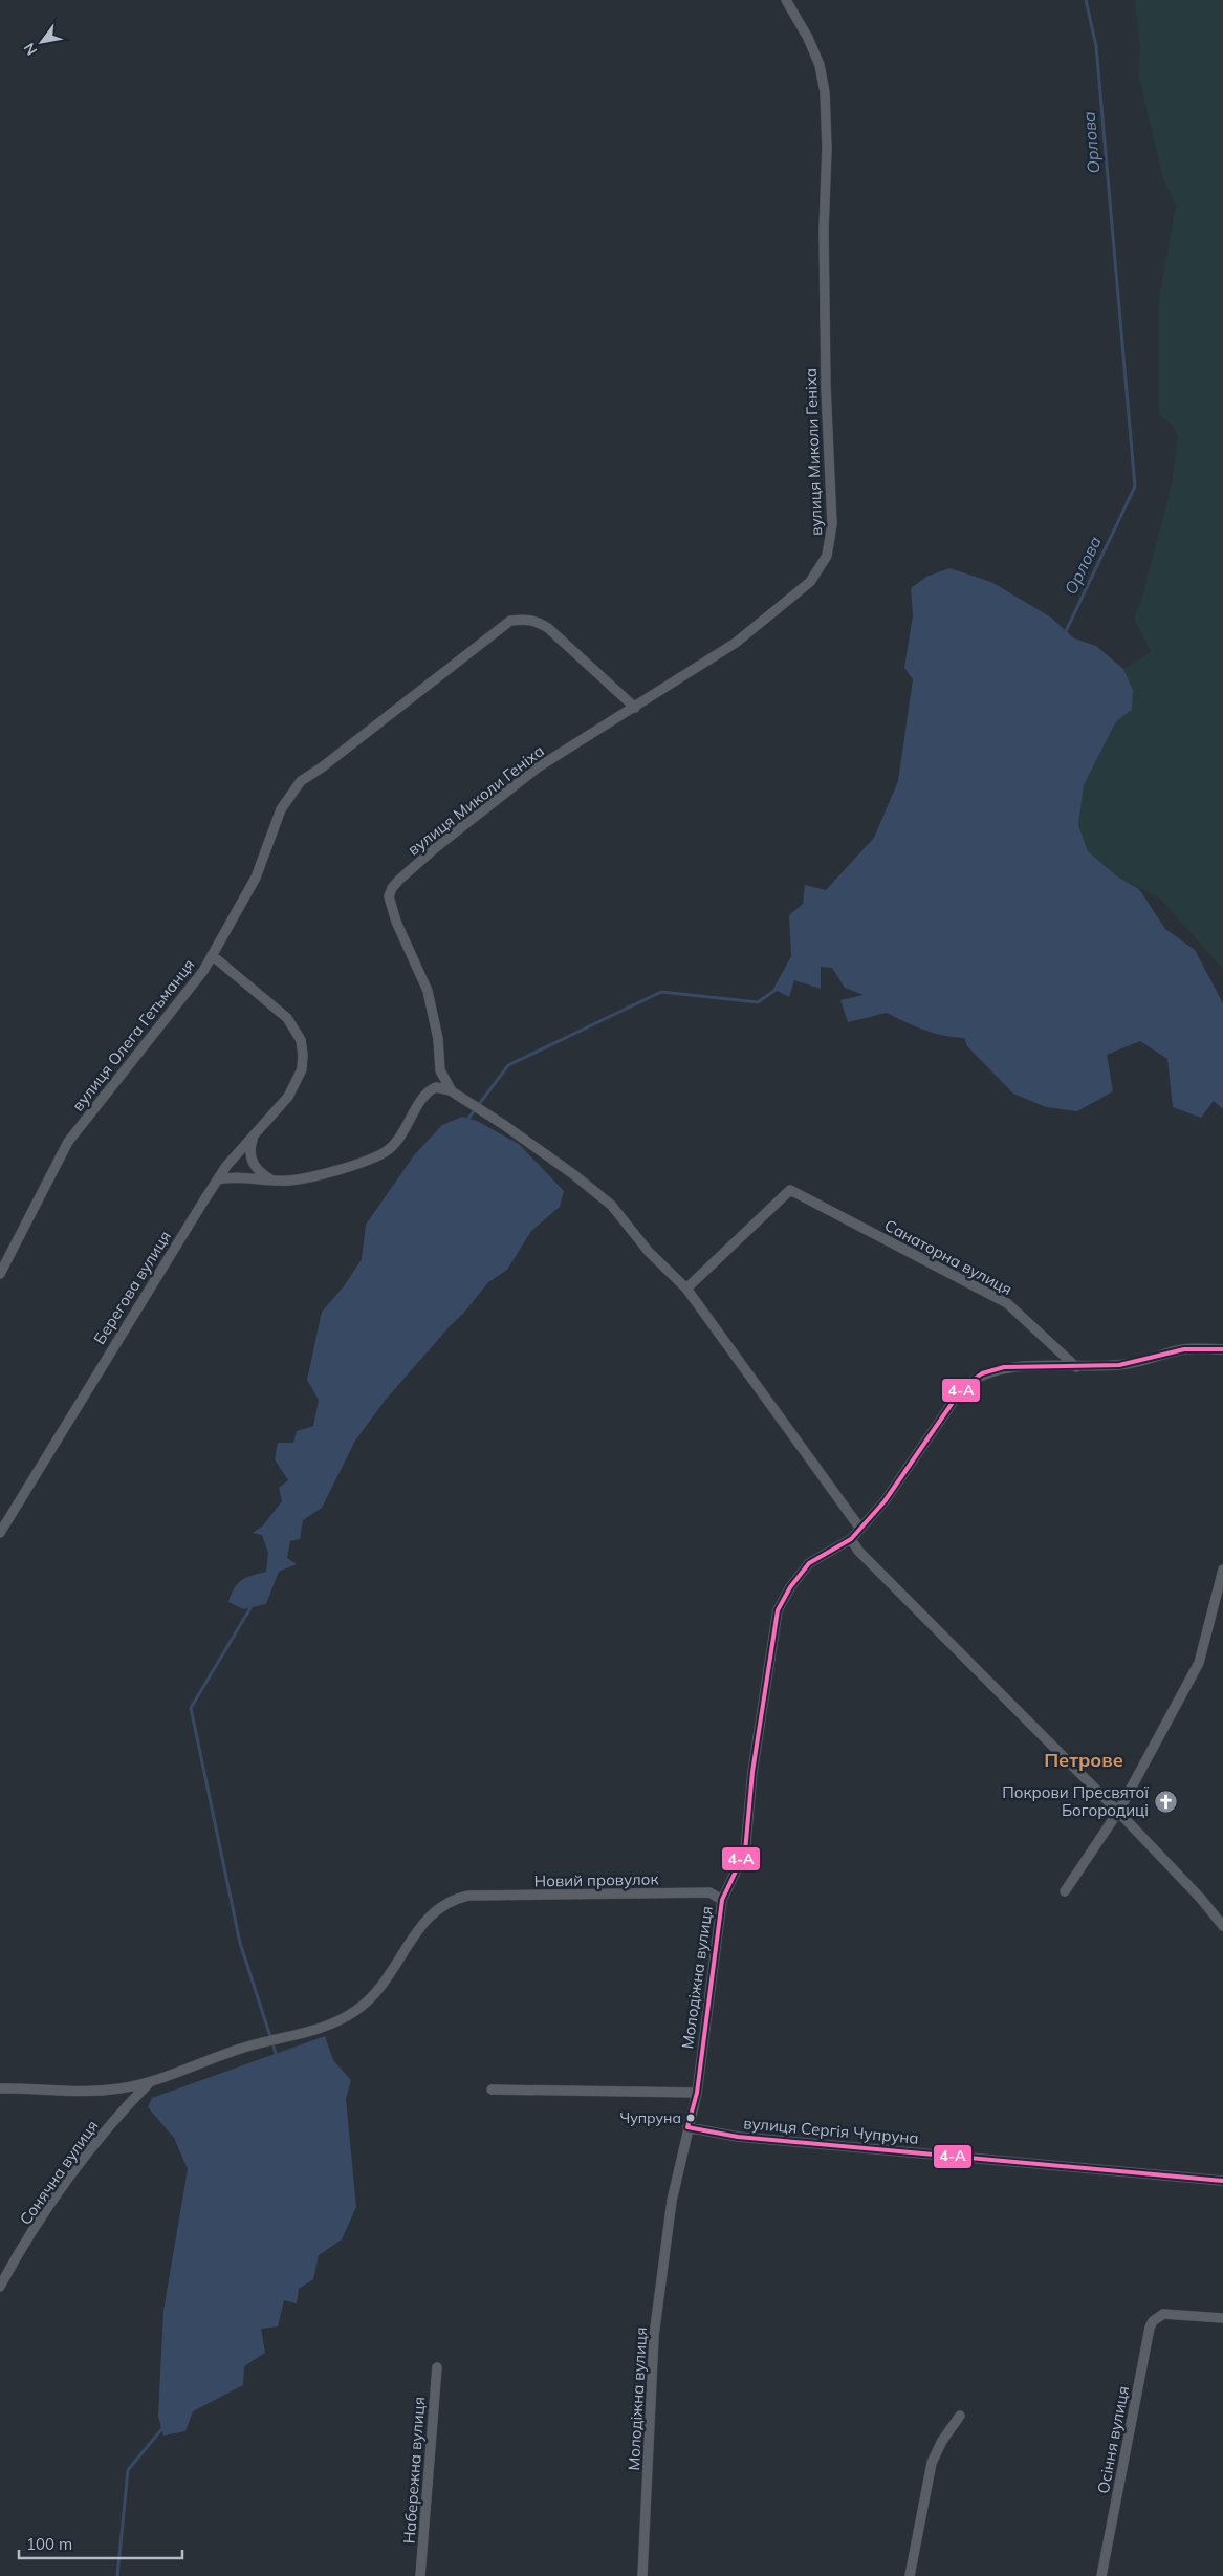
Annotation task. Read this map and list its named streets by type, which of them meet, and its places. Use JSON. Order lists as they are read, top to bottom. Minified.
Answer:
{"streets":{"street":["вулиця Миколи Геніха","вулиця Олега Гетьманця","Санаторна вулиця","Берегова вулиця","Новий провулок","Молодіжна вулиця","вулиця Сергія Чупруна","Сонячна вулиця","Осіння вулиця","Набережна вулиця"]},"crossings":[["вулиця Миколи Геніха","вулиця Олега Гетьманця"],["вулиця Олега Гетьманця","Берегова вулиця"],["Санаторна вулиця","Молодіжна вулиця"],["Новий провулок","Молодіжна вулиця"],["Новий провулок","Сонячна вулиця"],["Молодіжна вулиця","вулиця Сергія Чупруна"]],"districts":["Петрове"],"water":["Орлова"],"places":{"church":["Покрови Пресвятої Богородиці"],"other":["Чупруна"]},"lines":["transit line 4-А"],"scale_bar":"100 m","north":"bottom left"}
